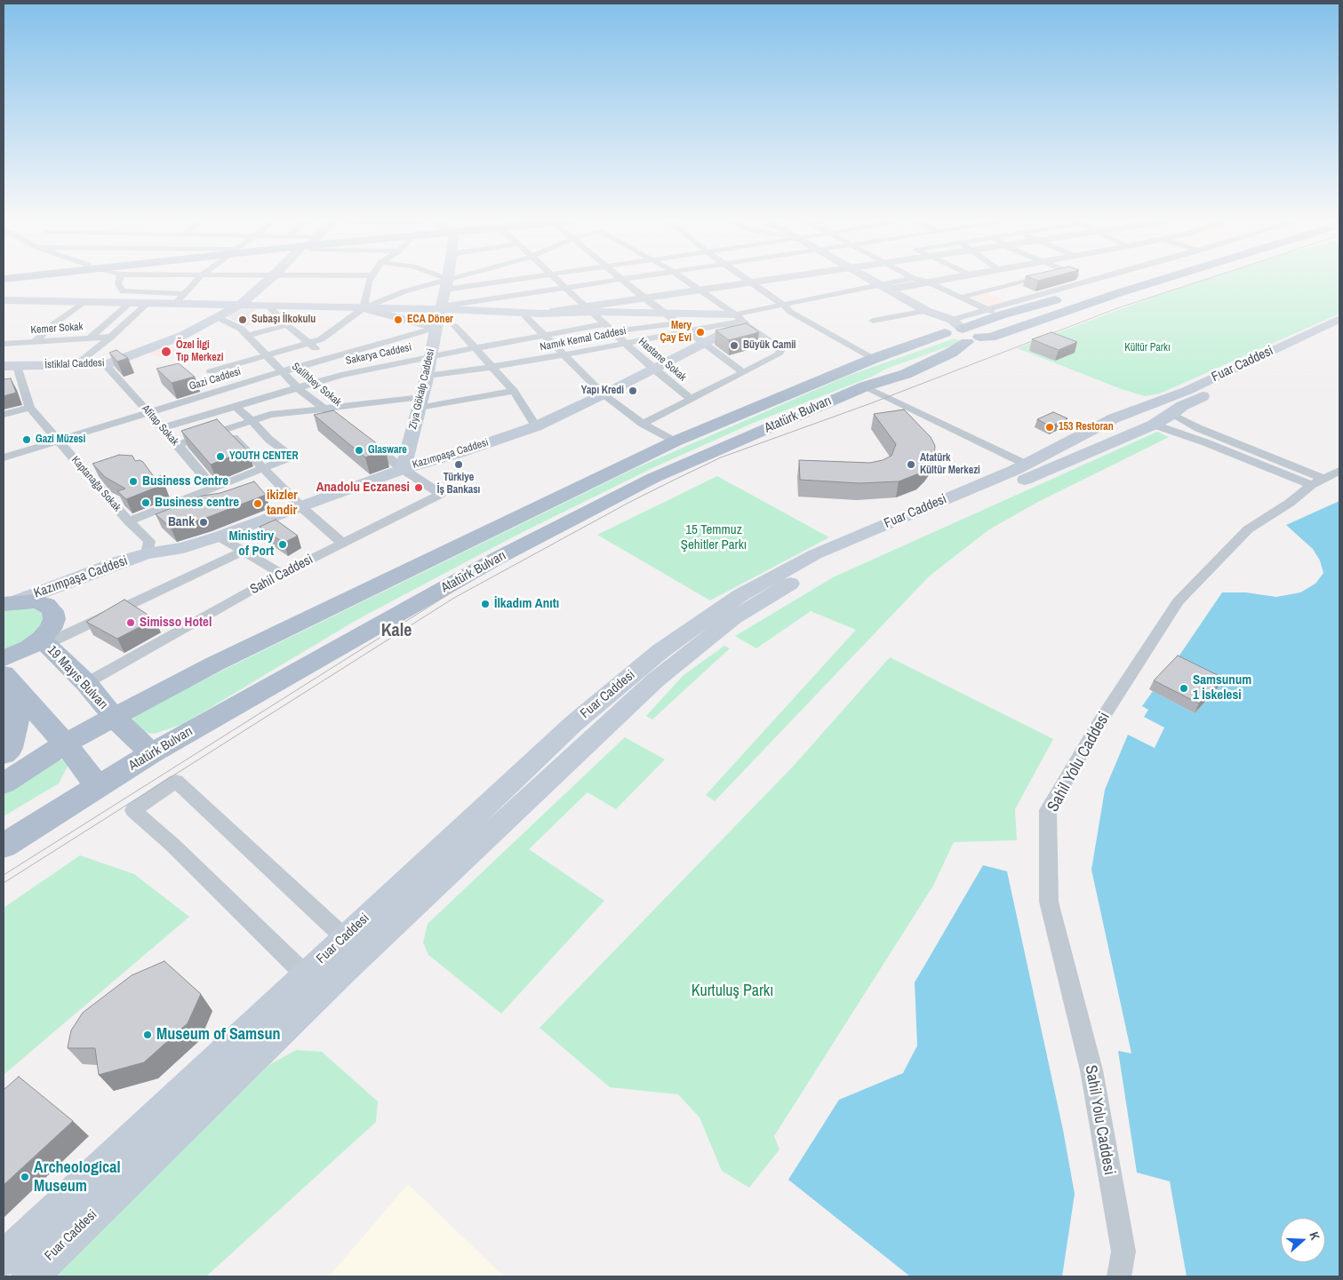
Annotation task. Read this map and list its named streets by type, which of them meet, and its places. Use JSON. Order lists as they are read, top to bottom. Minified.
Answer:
{"streets":{"main road":["İstiklal Caddesi","Fuar Caddesi","Ziya Gökalp Caddesi","Atatürk Bulvarı","Kazımpaşa Caddesi","19 Mayıs Bulvarı"],"street":["Kemer Sokak","Namık Kemal Caddesi","Sakarya Caddesi","Hastane Sokak","Gazi Caddesi","Salihbey Sokak","Afitap Sokak","Kaptanağa Sokak","Sahil Caddesi","Sahil Yolu Caddesi"]},"crossings":[["Namık Kemal Caddesi","Hastane Sokak"],["Namık Kemal Caddesi","Ziya Gökalp Caddesi"],["Sakarya Caddesi","Hastane Sokak"],["Sakarya Caddesi","Salihbey Sokak"],["Sakarya Caddesi","Ziya Gökalp Caddesi"],["Sakarya Caddesi","Afitap Sokak"],["Hastane Sokak","Kazımpaşa Caddesi"],["İstiklal Caddesi","Salihbey Sokak"],["İstiklal Caddesi","Afitap Sokak"],["İstiklal Caddesi","Kaptanağa Sokak"],["Gazi Caddesi","Salihbey Sokak"],["Gazi Caddesi","Ziya Gökalp Caddesi"],["Gazi Caddesi","Afitap Sokak"],["Gazi Caddesi","Kaptanağa Sokak"],["Ziya Gökalp Caddesi","Kazımpaşa Caddesi"],["Ziya Gökalp Caddesi","Sahil Caddesi"],["Atatürk Bulvarı","19 Mayıs Bulvarı"],["Kazımpaşa Caddesi","Kaptanağa Sokak"],["Kazımpaşa Caddesi","Sahil Caddesi"],["Sahil Caddesi","19 Mayıs Bulvarı"]],"districts":["Kale"],"parks":["Kültür Parkı","15 Temmuz Şehitler Parkı","Kurtuluş Parkı"],"places":["Subaşı İlkokulu","ECA Döner","Mery Çay Evi","Büyük Camii","Özel İlgi Tıp Merkezi","Yapı Kredi","153 Restoran","Gazi Müzesi","Glasware","YOUTH CENTER","Türkiye İş Bankası","Atatürk Kültür Merkezi","Business Centre","Anadolu Eczanesi","Business centre","ikizler tandir","Bank","Ministiry of Port","İlkadım Anıtı","Simisso Hotel","Samsunum 1 İskelesi","Museum of Samsun","Archeological Museum"],"north":"right"}
